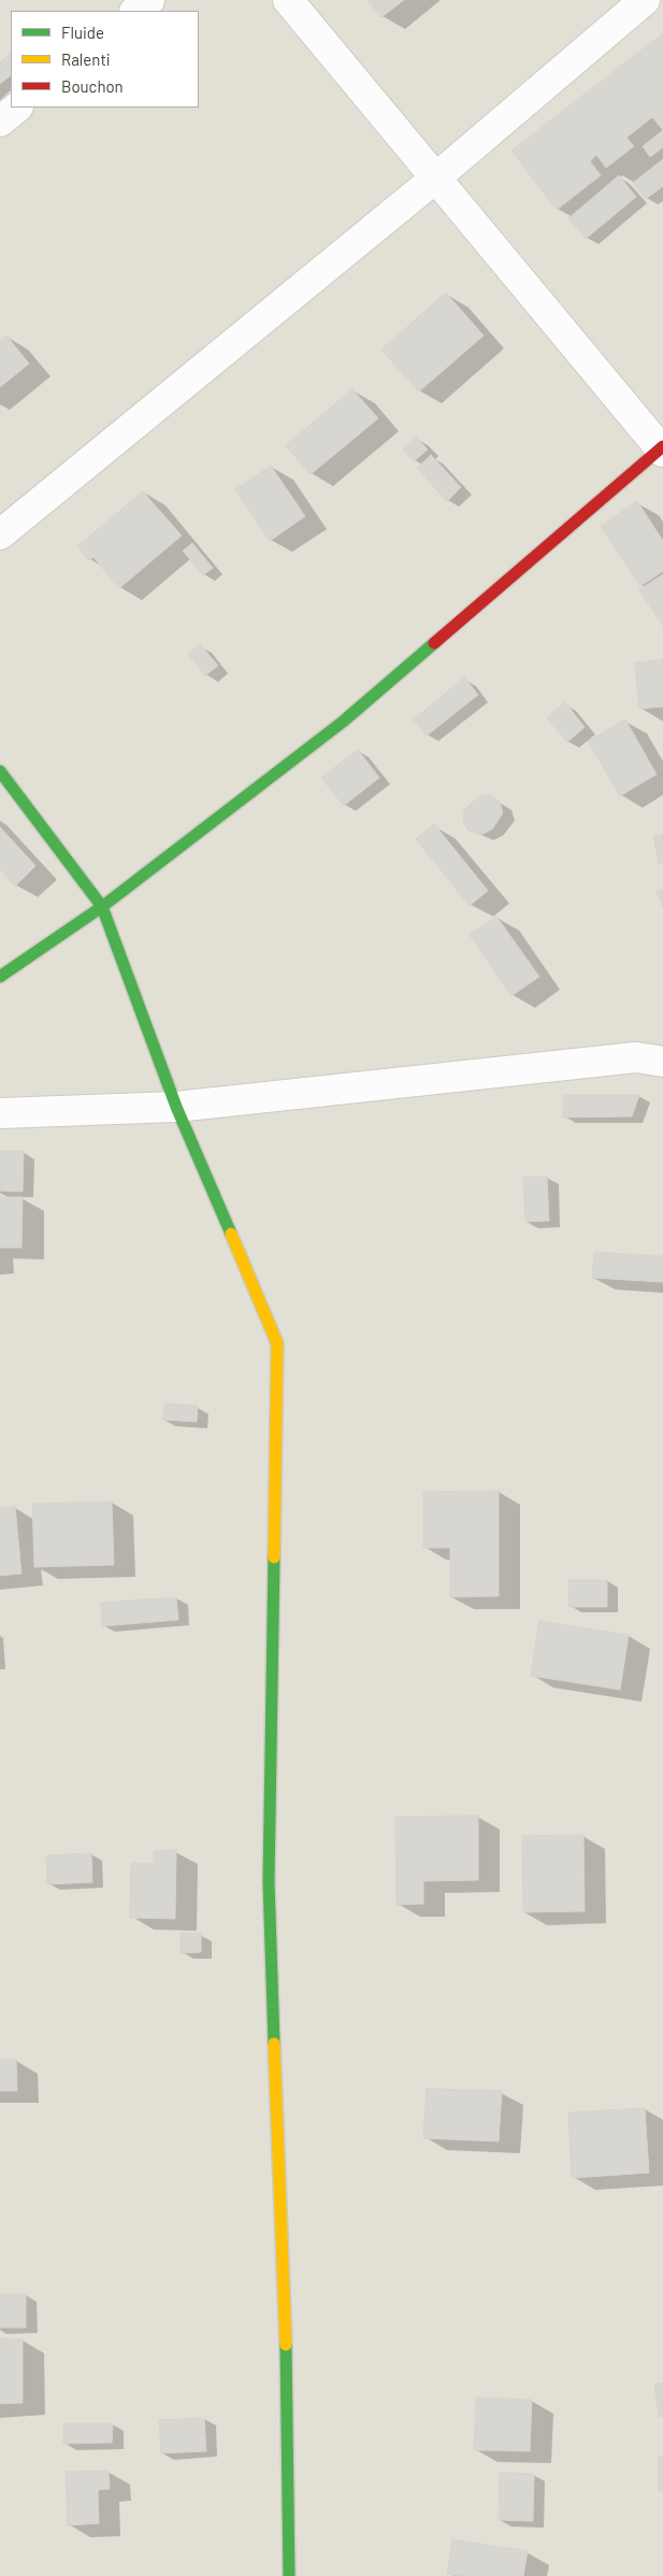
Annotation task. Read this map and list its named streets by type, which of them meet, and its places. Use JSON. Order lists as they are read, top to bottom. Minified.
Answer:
{"legend":["Fluide","Ralenti","Bouchon"]}
